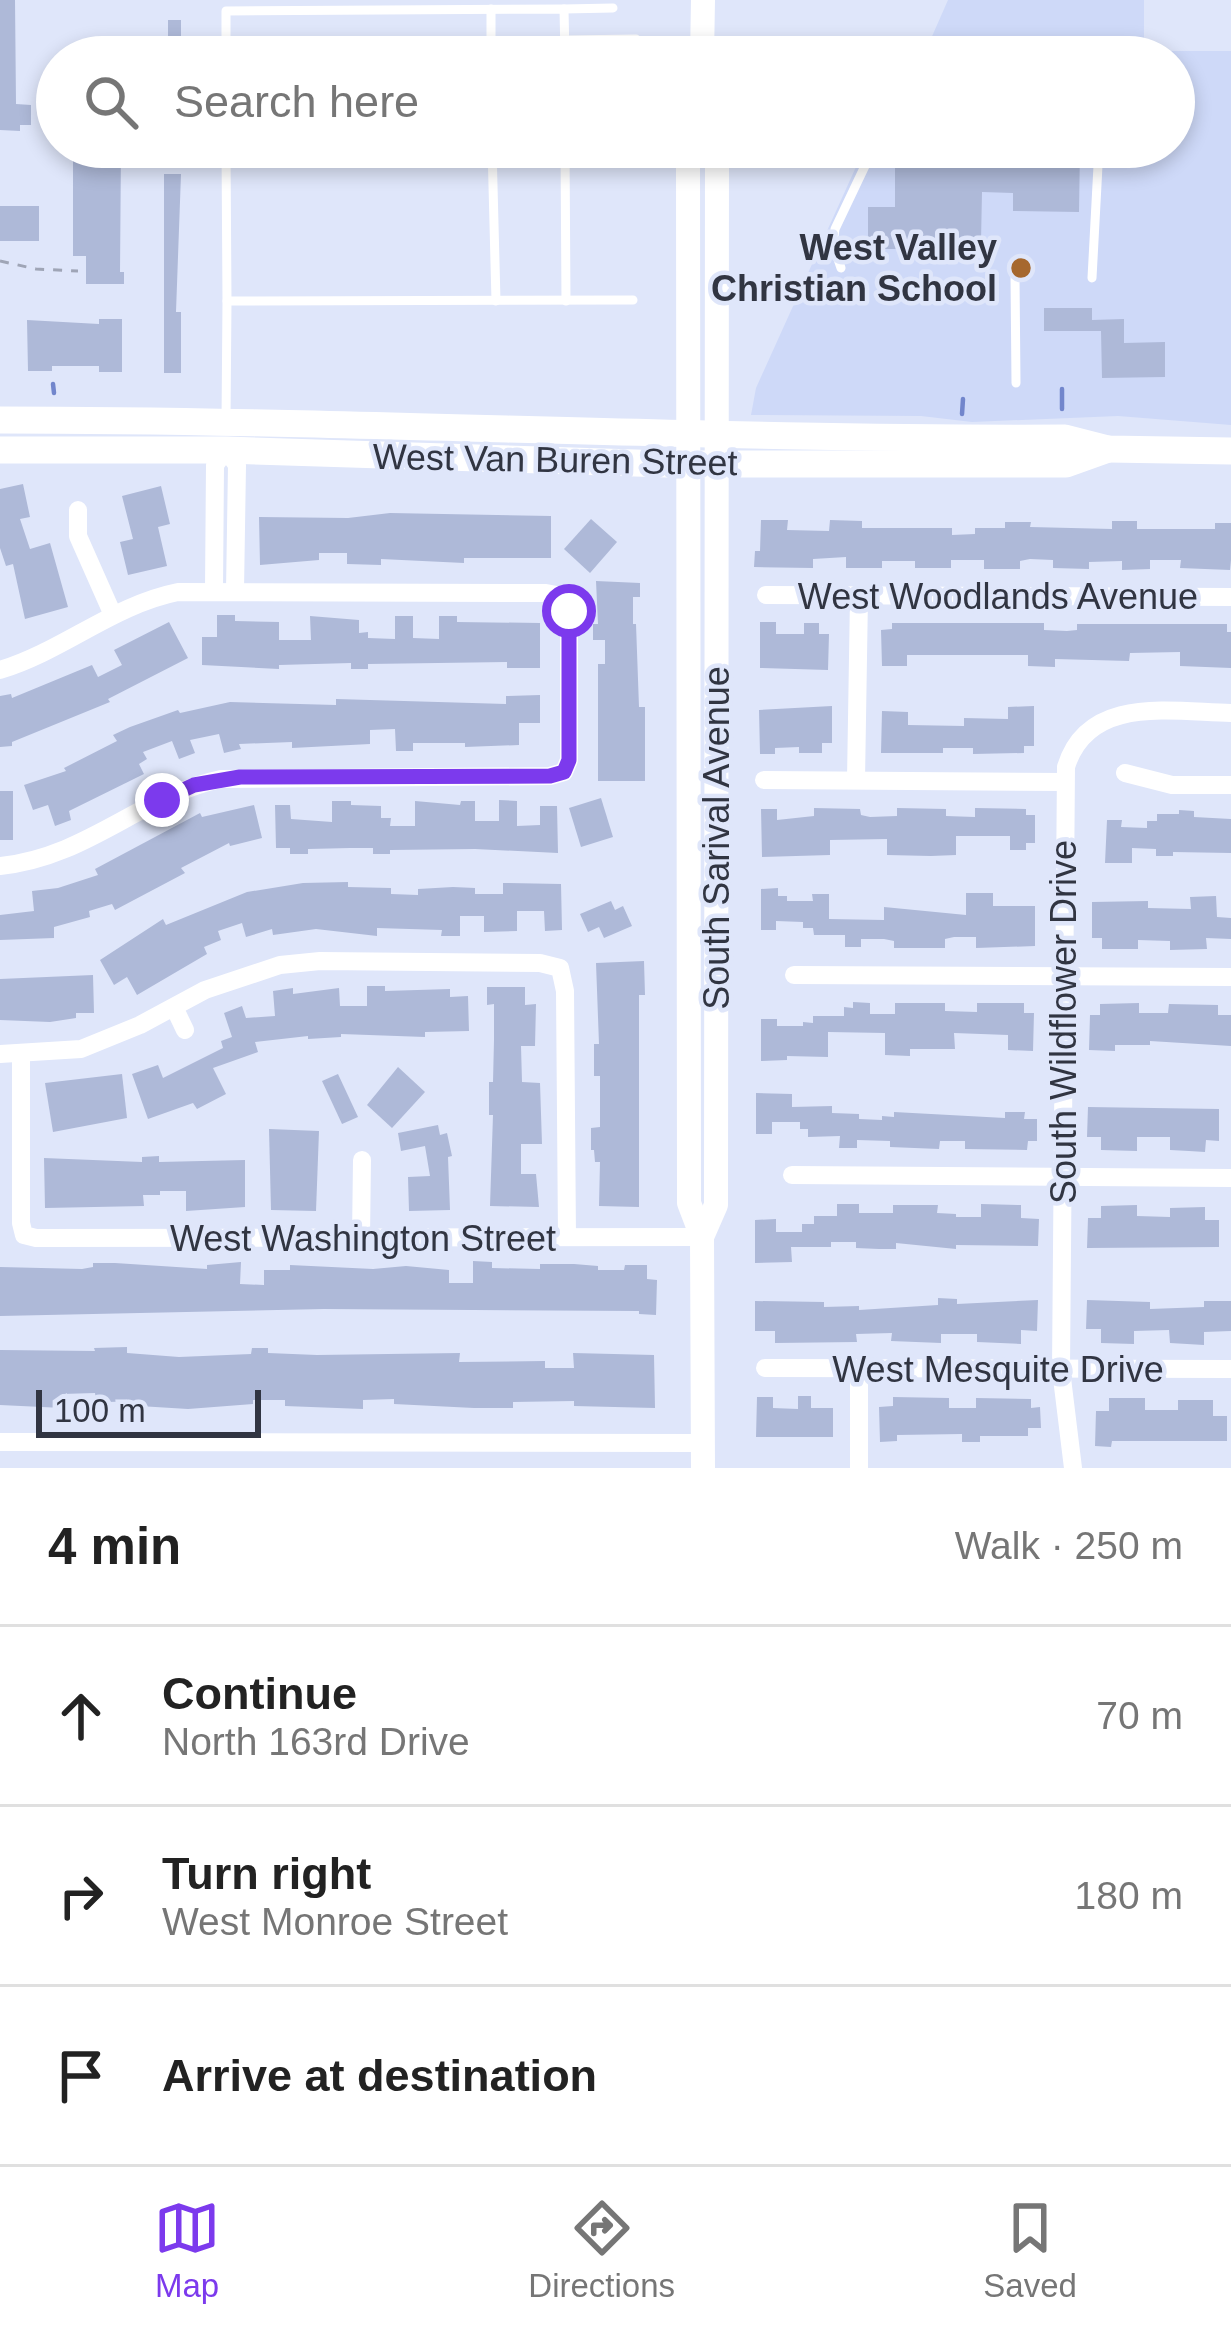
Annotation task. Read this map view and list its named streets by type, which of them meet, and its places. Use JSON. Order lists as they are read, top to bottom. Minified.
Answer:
{"streets":{"main road":["West Van Buren Street","South Sarival Avenue"],"street":["West Woodlands Avenue","South Wildflower Drive","West Washington Street","West Mesquite Drive"]},"crossings":[["West Van Buren Street","South Sarival Avenue"],["South Sarival Avenue","West Washington Street"],["South Wildflower Drive","West Mesquite Drive"]],"places":["West Valley Christian School"],"scale_bar":"100 m","page":{"search":"Search here","scale":"100 m","heading":["4 min","Walk · 250 m"],"list":[["Continue","North 163rd Drive","70 m"],["Turn right","West Monroe Street","180 m"],"Arrive at destination"],"nav":["Map","Directions","Saved"]}}
